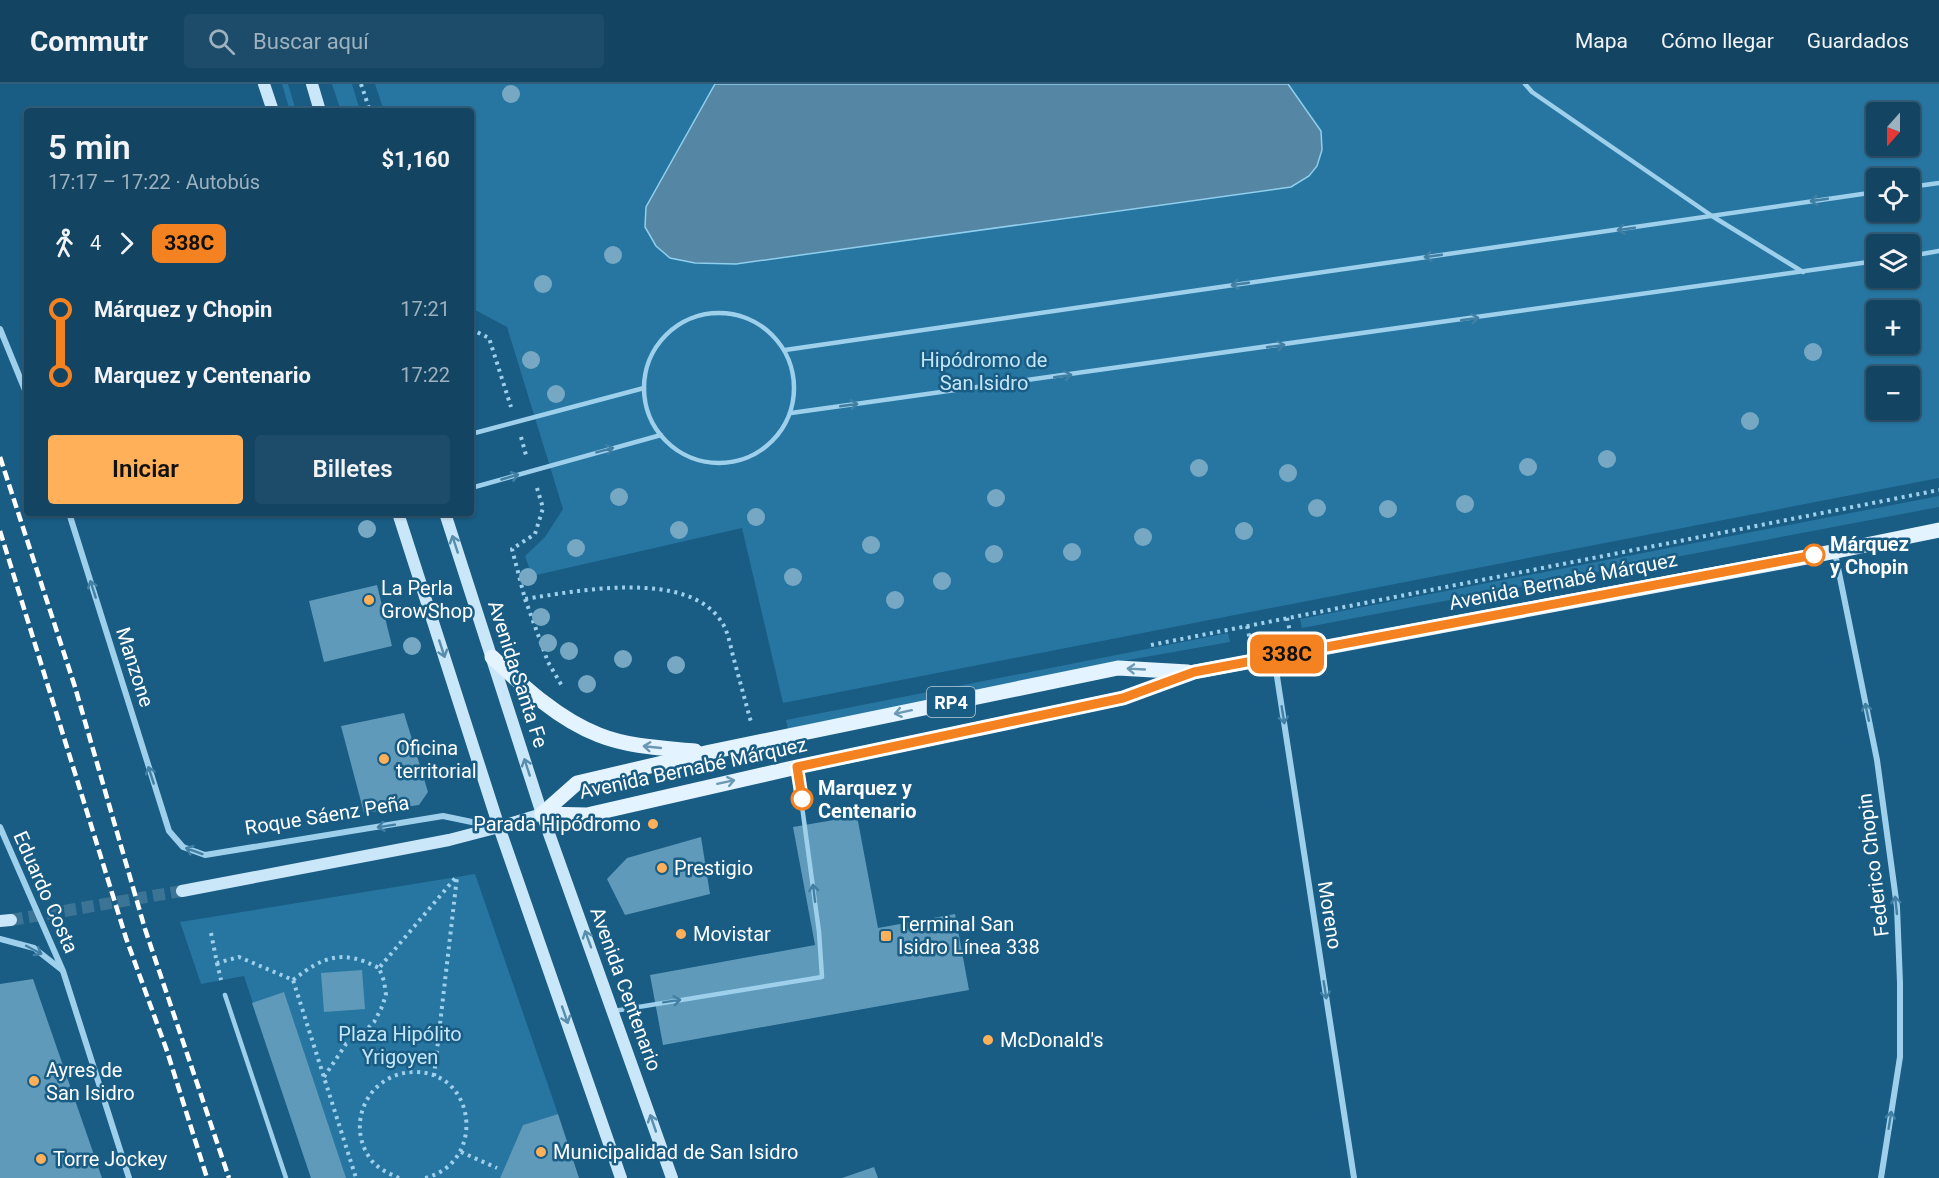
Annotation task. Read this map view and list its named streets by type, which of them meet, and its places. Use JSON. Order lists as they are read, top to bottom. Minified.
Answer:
{"streets":{"main road":["Avenida Bernabé Márquez","Avenida Santa Fe","RP4","Roque Sáenz Peña","Avenida Centenario"],"street":["Manzone","Federico Chopin","Eduardo Costa","Moreno"]},"crossings":[["Avenida Bernabé Márquez","Avenida Santa Fe"],["Avenida Bernabé Márquez","Roque Sáenz Peña"],["Avenida Bernabé Márquez","Federico Chopin"],["Avenida Bernabé Márquez","Moreno"],["Avenida Bernabé Márquez","Avenida Centenario"],["Manzone","Roque Sáenz Peña"],["Avenida Santa Fe","Roque Sáenz Peña"],["Avenida Santa Fe","Avenida Centenario"],["Roque Sáenz Peña","Avenida Centenario"]],"one_way":["Manzone","Roque Sáenz Peña","Federico Chopin","Moreno"],"parks":["Hipódromo de San Isidro","Plaza Hipólito Yrigoyen"],"places":{"other":["Márquez y Chopin","La Perla GrowShop","Oficina territorial","Marquez y Centenario","Parada Hipódromo","Prestigio","Movistar","McDonald's","Ayres de San Isidro","Municipalidad de San Isidro","Torre Jockey"],"transit":["Terminal San Isidro Línea 338"]},"lines":["bus line 338C"],"north":"bottom","page":{"header":"Commutr","search":"Buscar aquí","nav":["Mapa","Cómo llegar","Guardados"],"on_map":"338C","map_buttons":["+","−"],"heading":["5 min","17:17 – 17:22 · Autobús","$1,160"],"legs":["4","338C"],"list":[{"name":"Márquez y Chopin","value":"17:21"},{"name":"Marquez y Centenario","value":"17:22"}],"buttons":["Iniciar","Billetes"]}}
